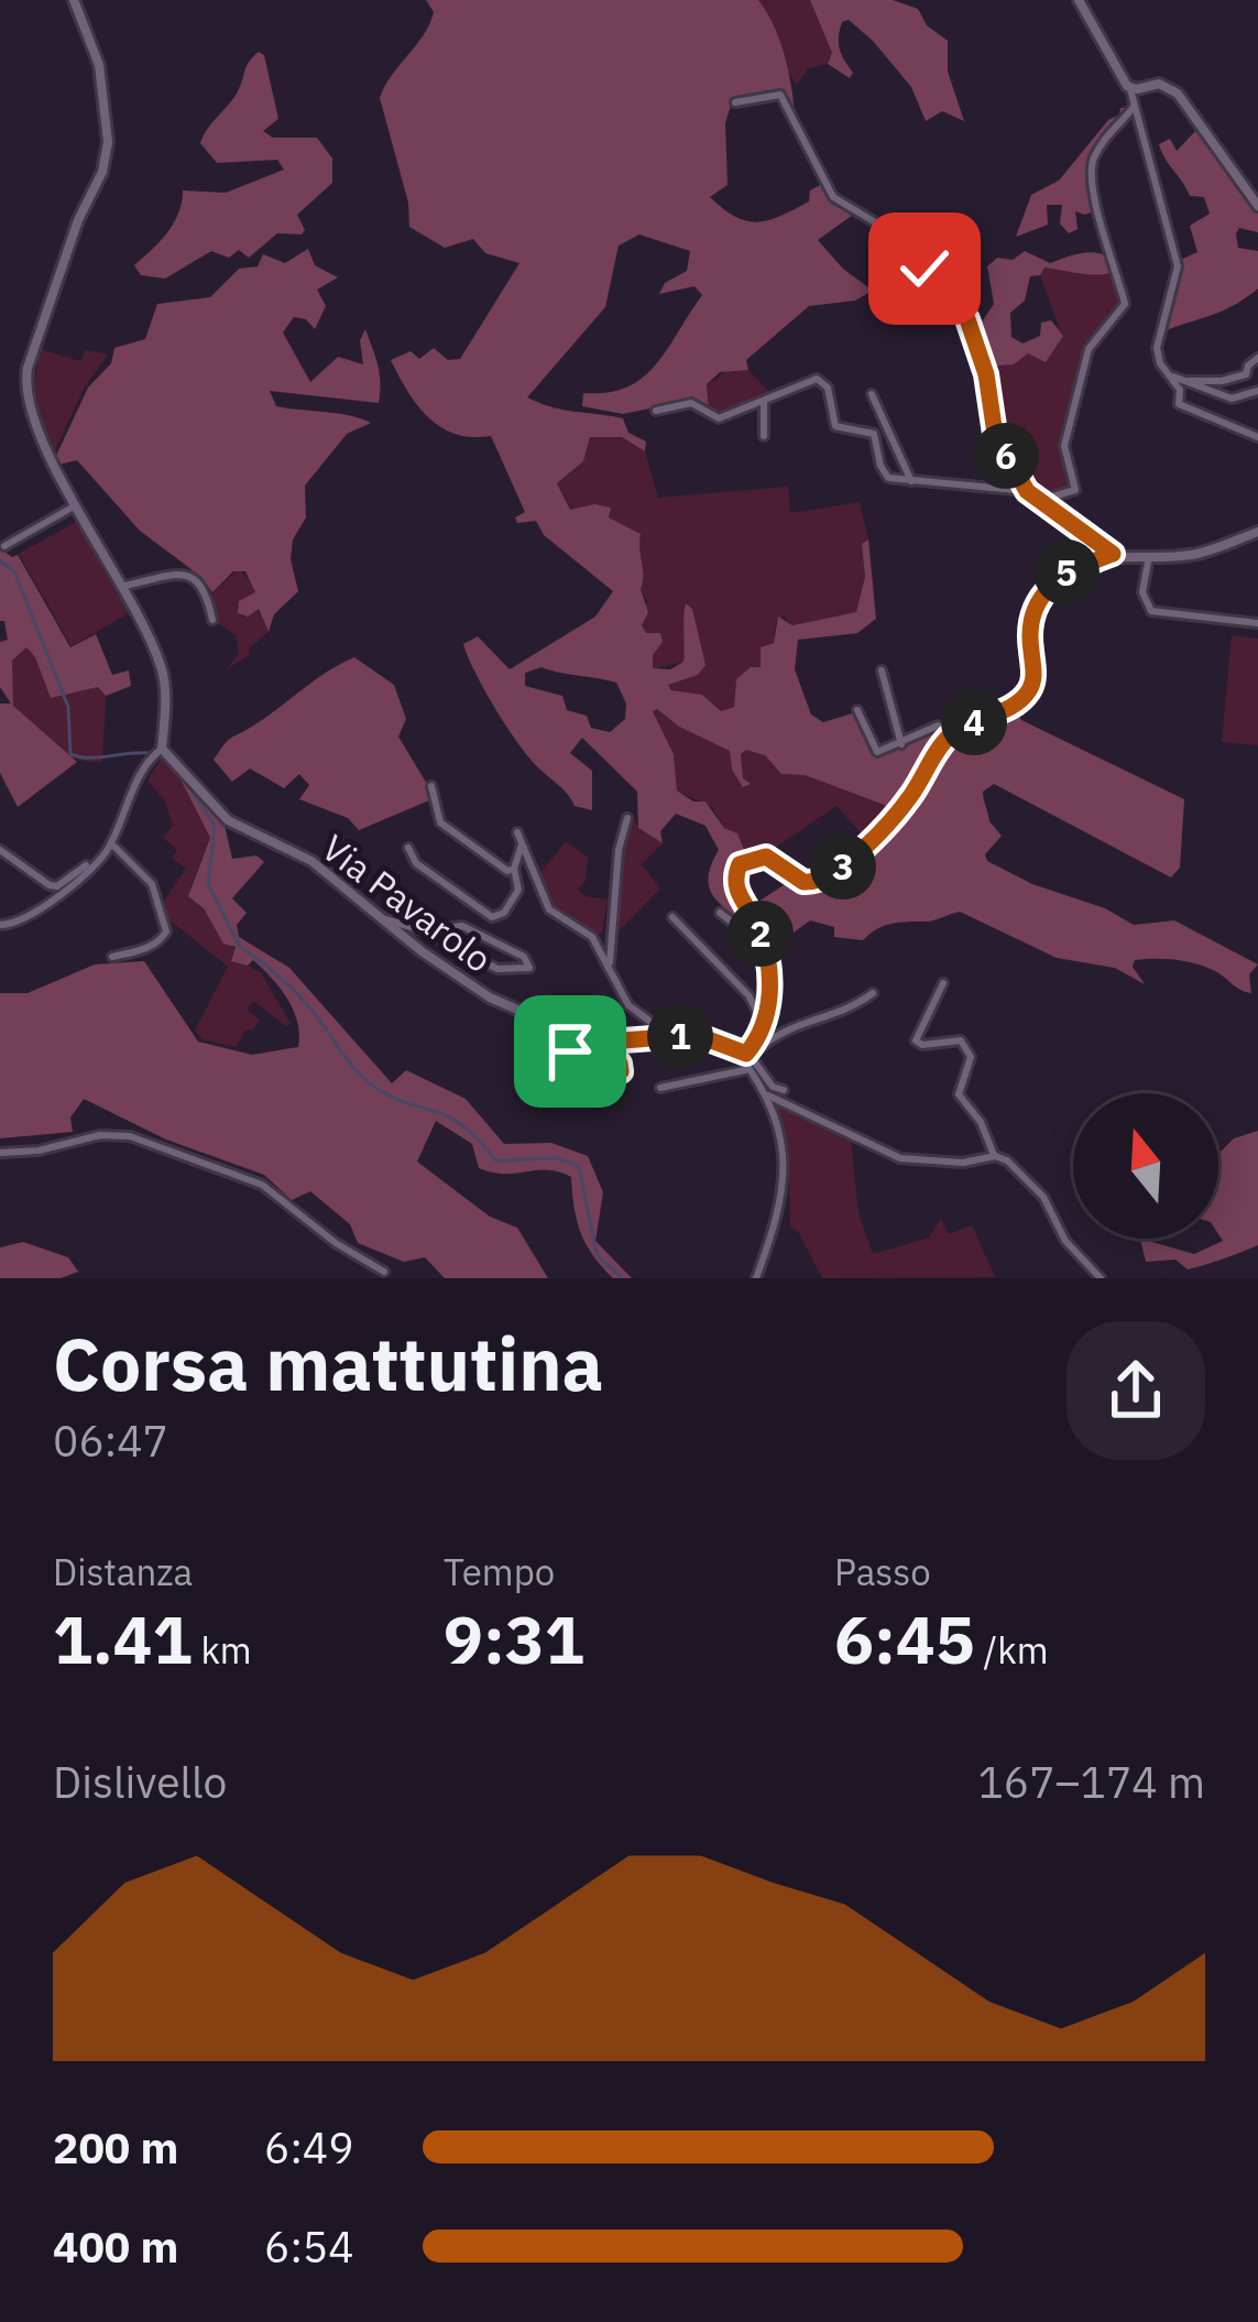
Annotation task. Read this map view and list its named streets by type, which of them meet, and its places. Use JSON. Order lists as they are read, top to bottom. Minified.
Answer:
{"streets":{"street":["Via Pavarolo"]},"north":"top","page":{"pins":["6","5","4","3","2","1"],"heading":["Corsa mattutina","06:47"],"stats":[["Distanza","1.41 km"],["Tempo","9:31"],["Passo","6:45 /km"]],"chart":["Dislivello","167–174 m"],"list":[{"name":"200 m","note":"6:49"},{"name":"400 m","note":"6:54"}]}}
